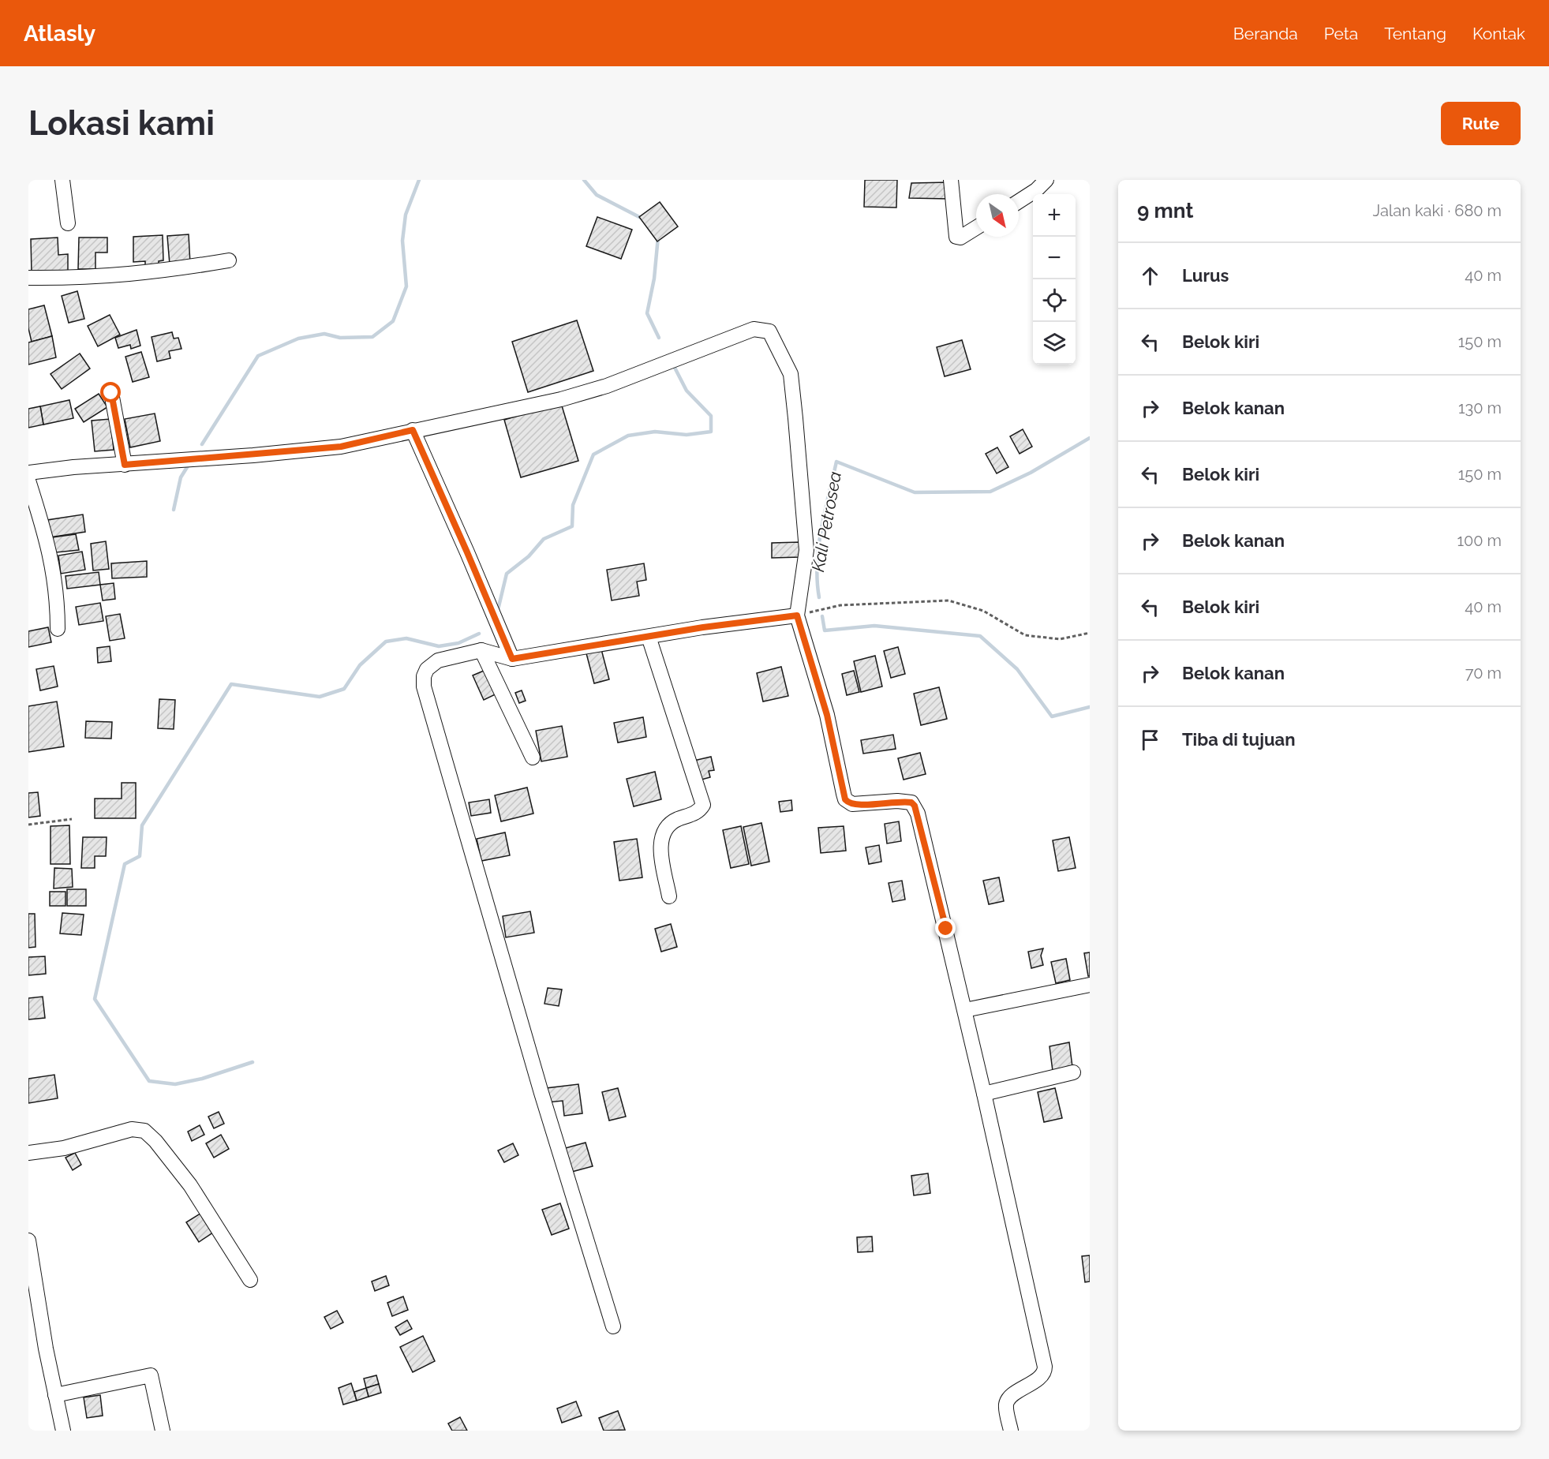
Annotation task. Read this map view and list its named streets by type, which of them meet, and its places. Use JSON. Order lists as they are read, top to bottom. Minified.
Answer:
{"water":["Kali Petrosea"],"north":"bottom right","page":{"header":"Atlasly","nav":["Beranda","Peta","Tentang","Kontak"],"buttons":"Rute","title":"Lokasi kami","heading":["9 mnt","Jalan kaki · 680 m"],"map_buttons":["+","−"],"list":[["Lurus","40 m"],["Belok kiri","150 m"],["Belok kanan","130 m"],["Belok kiri","150 m"],["Belok kanan","100 m"],["Belok kiri","40 m"],["Belok kanan","70 m"],"Tiba di tujuan"]}}
